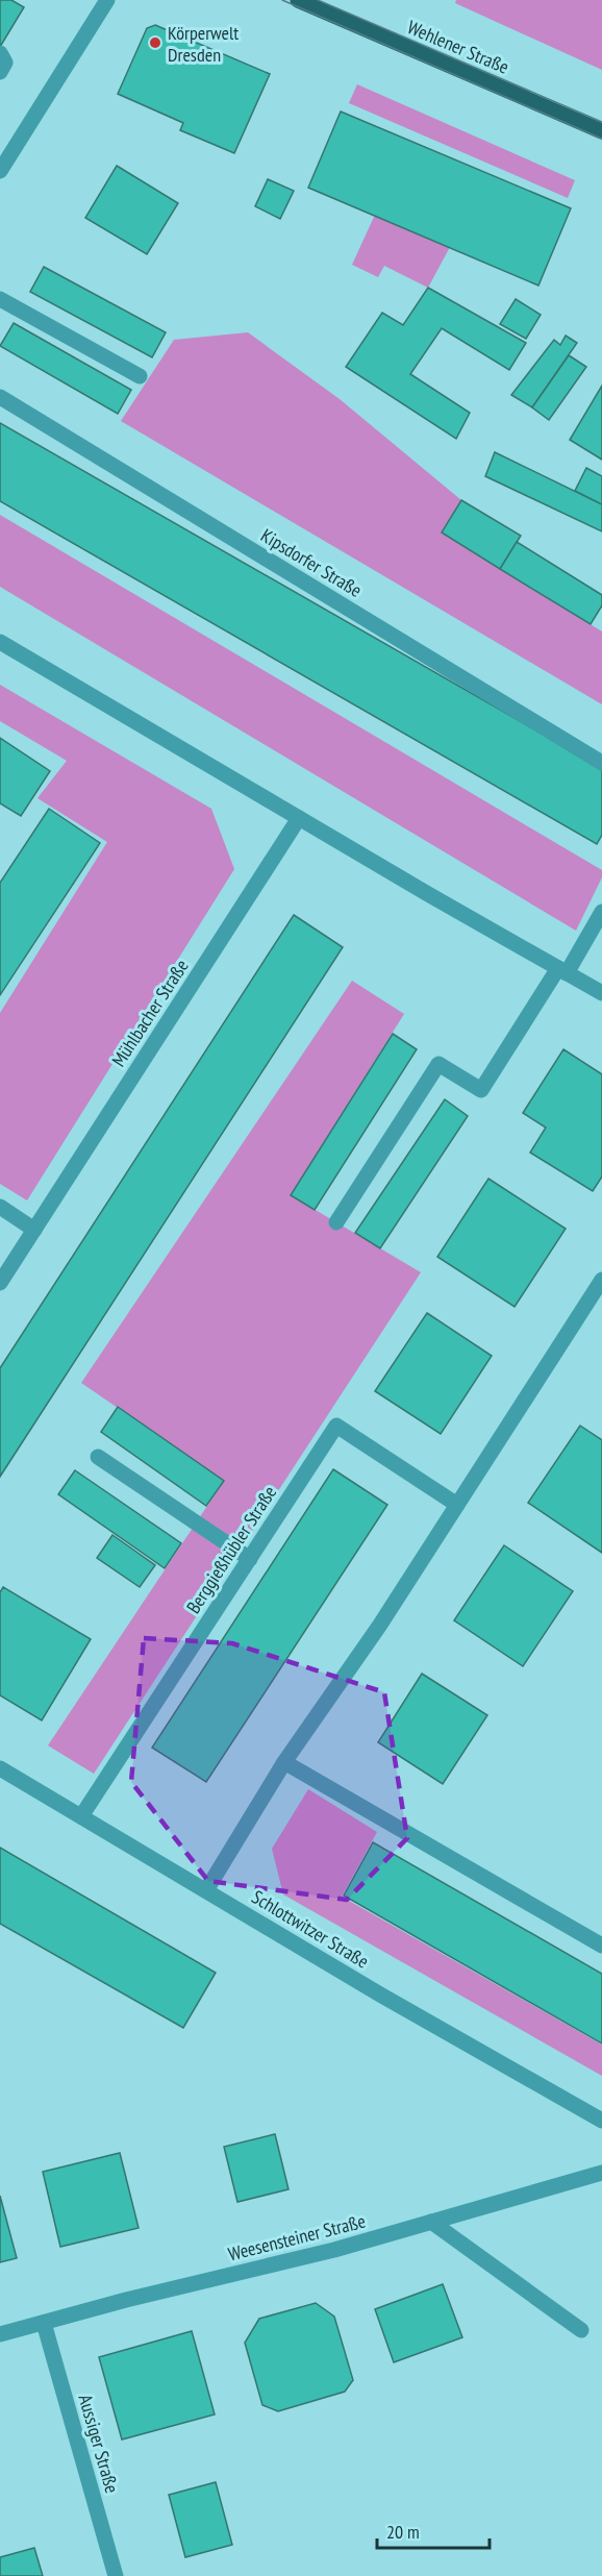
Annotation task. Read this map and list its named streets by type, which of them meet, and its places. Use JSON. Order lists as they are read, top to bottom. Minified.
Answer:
{"streets":{"main road":["Wehlener Straße"],"street":["Kipsdorfer Straße","Mühlbacher Straße","Berggießhübler Straße","Schlottwitzer Straße","Weesensteiner Straße","Aussiger Straße"]},"crossings":[["Berggießhübler Straße","Schlottwitzer Straße"],["Weesensteiner Straße","Aussiger Straße"]],"places":["Körperwelt Dresden"],"scale_bar":"20 m"}
